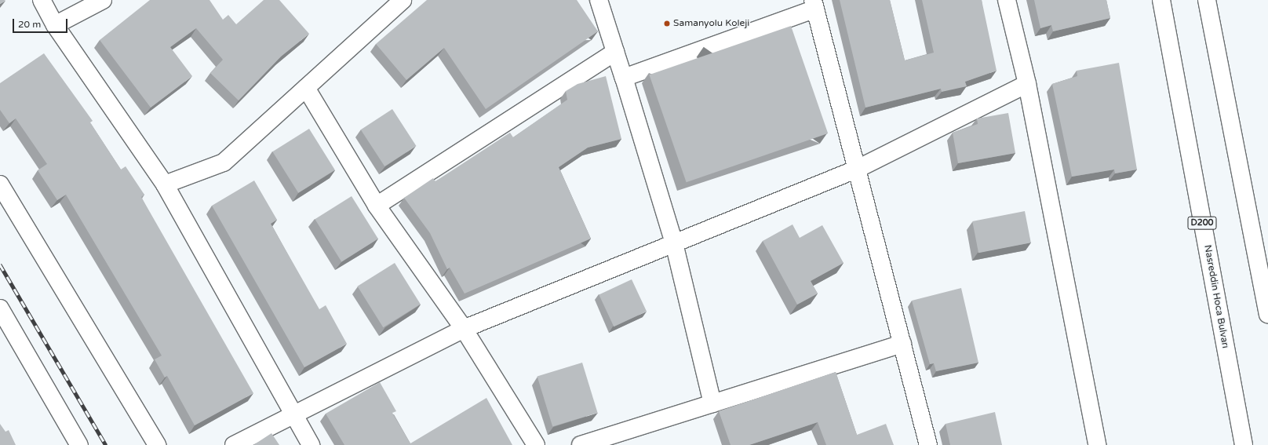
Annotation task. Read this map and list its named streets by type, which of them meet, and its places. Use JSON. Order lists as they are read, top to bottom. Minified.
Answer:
{"streets":{"main road":["D200","Nasreddin Hoca Bulvarı"]},"places":["Samanyolu Koleji"],"scale_bar":"20 m"}
